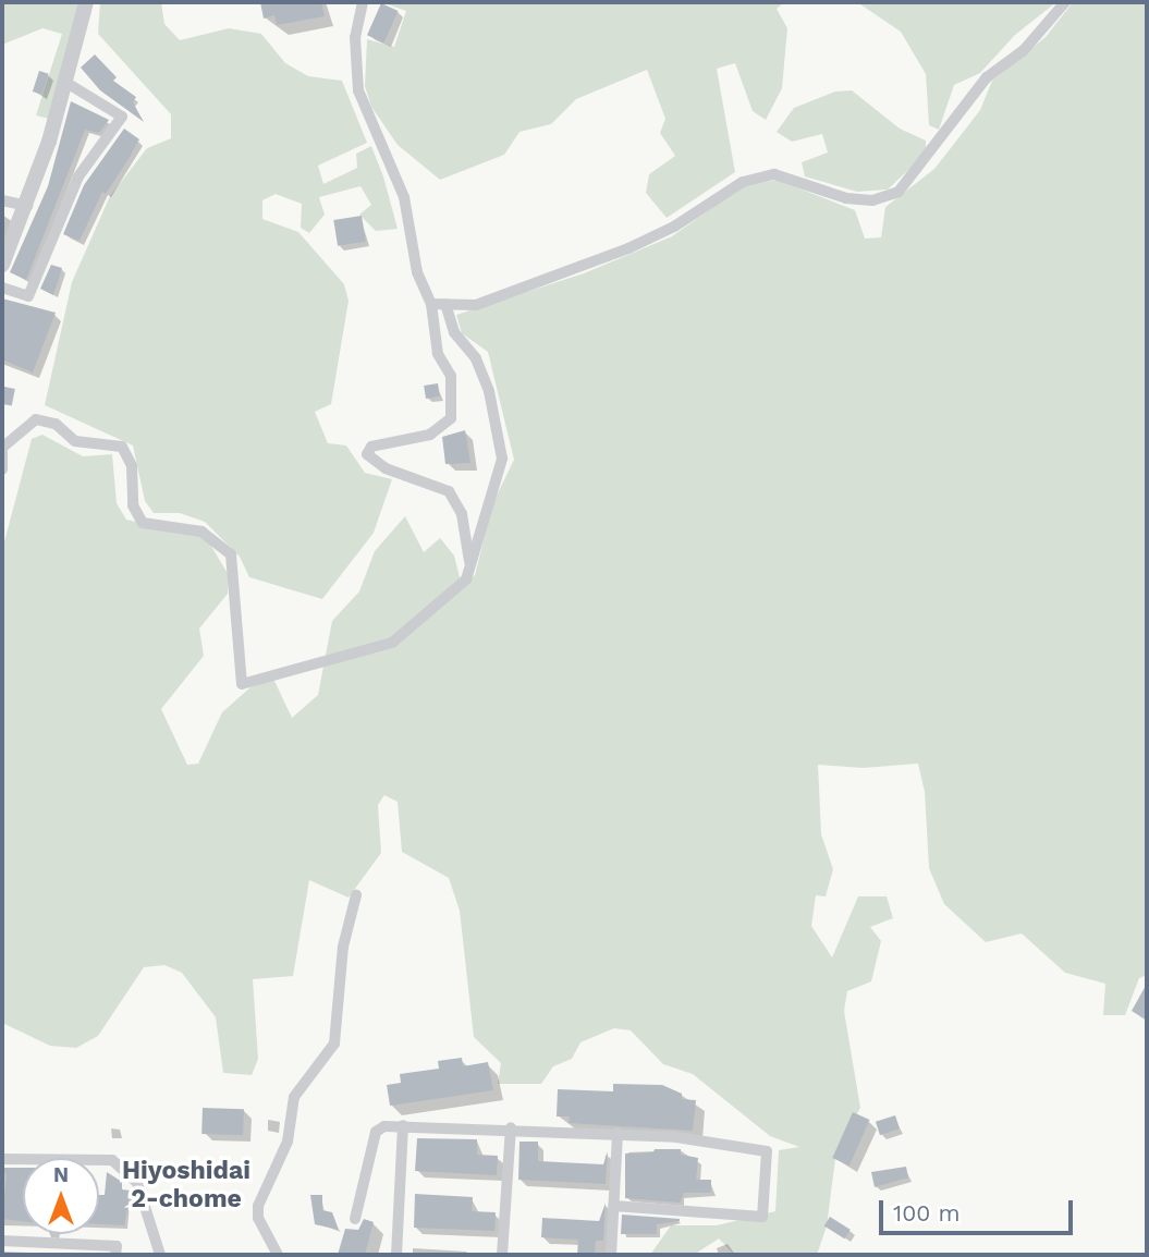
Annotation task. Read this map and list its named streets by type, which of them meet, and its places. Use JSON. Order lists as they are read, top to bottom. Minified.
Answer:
{"districts":["Hiyoshidai 2-chome"],"scale_bar":"100 m","north":"top"}
